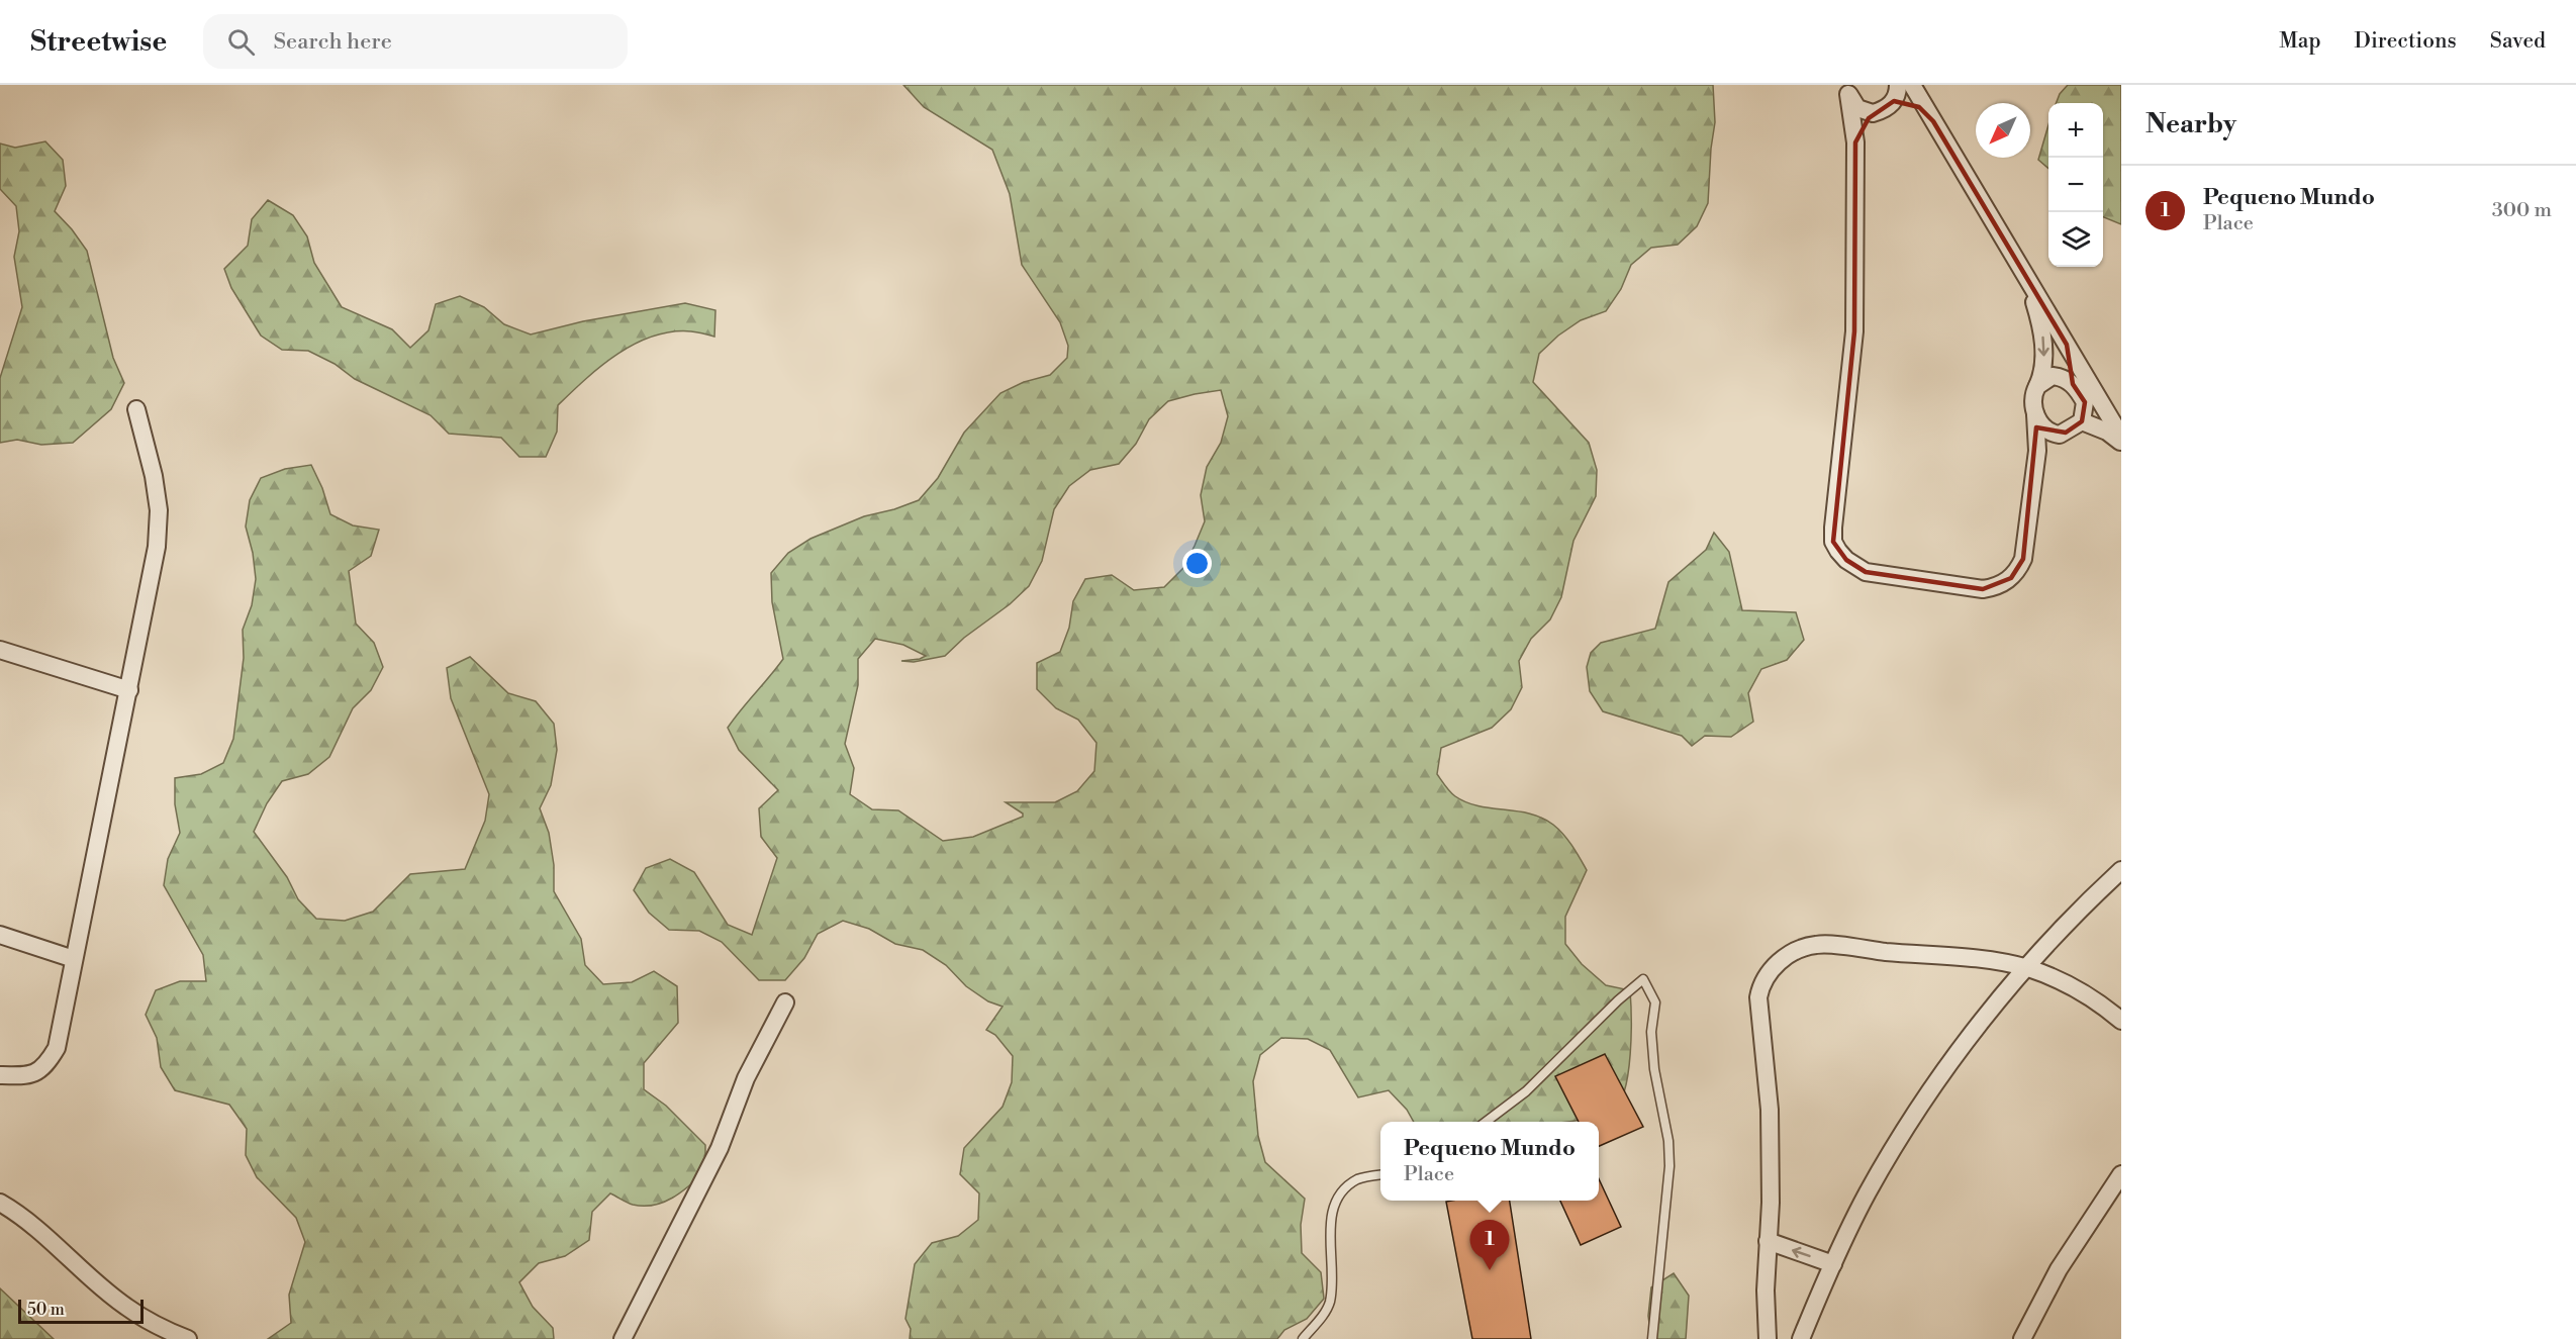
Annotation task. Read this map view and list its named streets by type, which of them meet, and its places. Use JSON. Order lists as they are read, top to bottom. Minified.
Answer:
{"scale_bar":"50 m","north":"bottom left","page":{"header":"Streetwise","search":"Search here","nav":["Map","Directions","Saved"],"heading":"Nearby","map_buttons":["+","−"],"list":[{"mark":"1","name":"Pequeno Mundo","note":"Place","value":"300 m"}],"popup":["Pequeno Mundo","Place"],"pins":"1","scale":"50 m"}}
